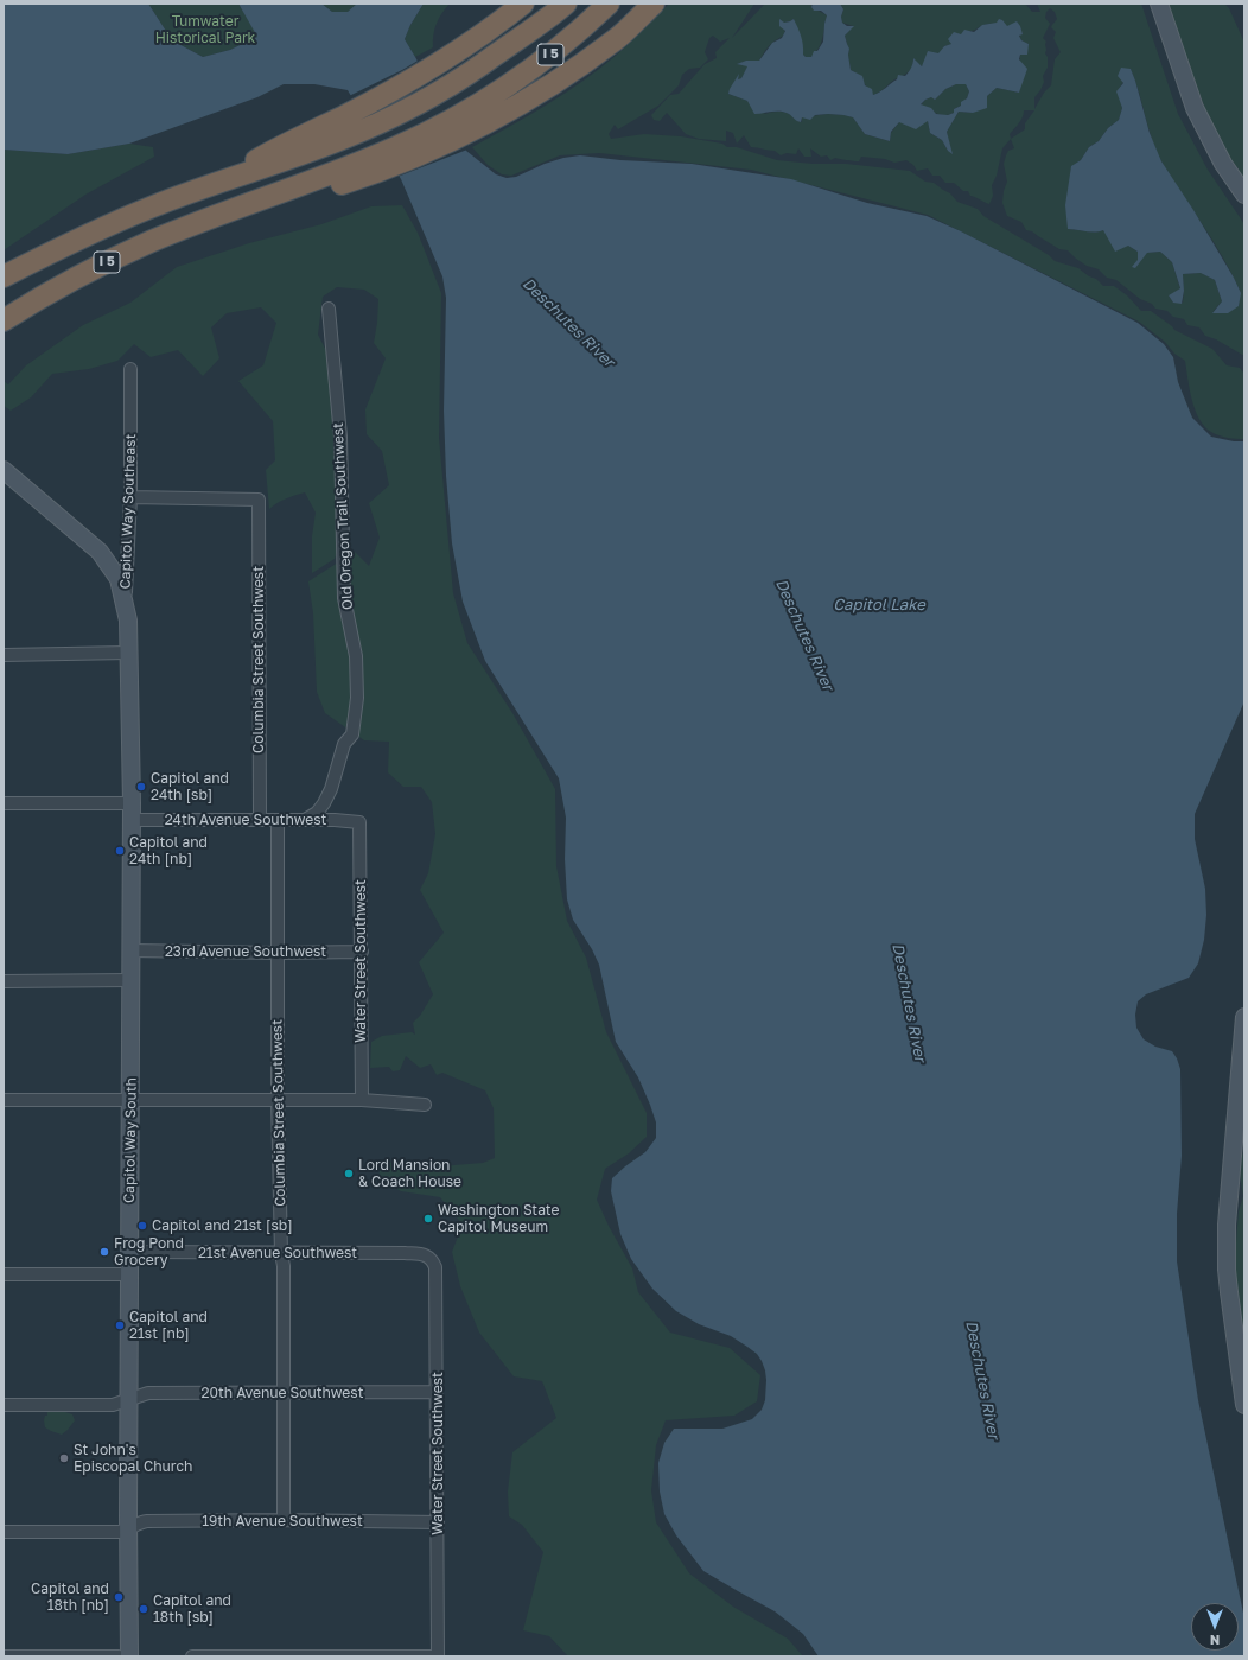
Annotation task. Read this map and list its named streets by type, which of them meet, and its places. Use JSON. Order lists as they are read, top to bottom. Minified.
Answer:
{"streets":{"highway":["I 5"],"main road":["Capitol Way Southeast","Capitol Way South"],"street":["Old Oregon Trail Southwest","Columbia Street Southwest","24th Avenue Southwest","23rd Avenue Southwest","Water Street Southwest","21st Avenue Southwest","20th Avenue Southwest","19th Avenue Southwest"]},"crossings":[["Capitol Way Southeast","Columbia Street Southwest"],["Capitol Way Southeast","Capitol Way South"],["Old Oregon Trail Southwest","24th Avenue Southwest"],["Columbia Street Southwest","24th Avenue Southwest"],["Columbia Street Southwest","23rd Avenue Southwest"],["Columbia Street Southwest","21st Avenue Southwest"],["Columbia Street Southwest","20th Avenue Southwest"],["Columbia Street Southwest","19th Avenue Southwest"],["24th Avenue Southwest","Water Street Southwest"],["24th Avenue Southwest","Capitol Way South"],["23rd Avenue Southwest","Water Street Southwest"],["23rd Avenue Southwest","Capitol Way South"],["Water Street Southwest","21st Avenue Southwest"],["Water Street Southwest","20th Avenue Southwest"],["Water Street Southwest","19th Avenue Southwest"],["Capitol Way South","21st Avenue Southwest"],["Capitol Way South","20th Avenue Southwest"],["Capitol Way South","19th Avenue Southwest"]],"water":["Deschutes River","Capitol Lake"],"parks":["Tumwater Historical Park"],"places":["Capitol and 24th [sb]","Capitol and 24th [nb]","Lord Mansion & Coach House","Washington State Capitol Museum","Capitol and 21st [sb]","Frog Pond Grocery","Capitol and 21st [nb]","St John's Episcopal Church","Capitol and 18th [nb]","Capitol and 18th [sb]"],"north":"bottom"}
